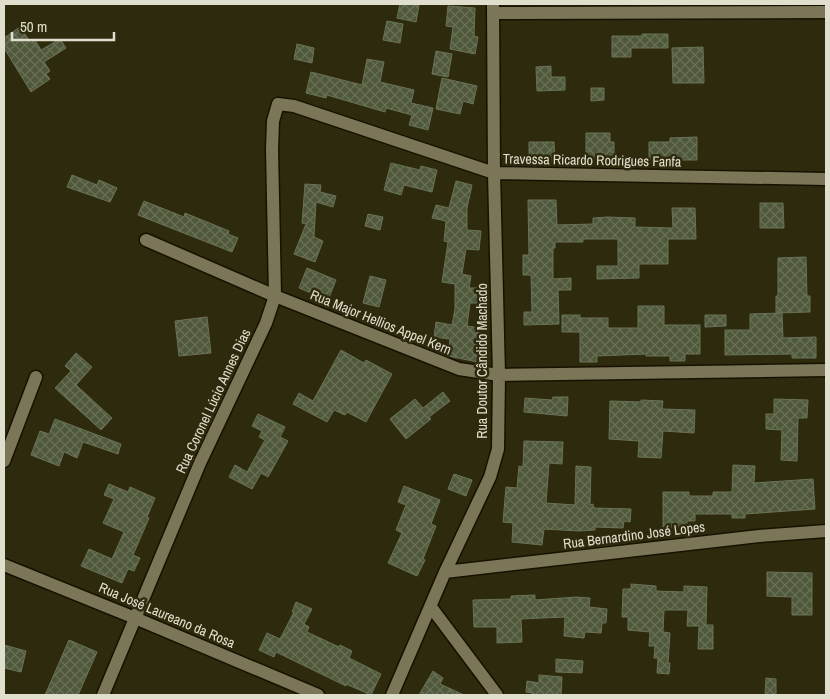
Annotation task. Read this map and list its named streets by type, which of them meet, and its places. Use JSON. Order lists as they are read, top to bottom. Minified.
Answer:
{"streets":{"street":["Travessa Ricardo Rodrigues Fanfa","Rua Major Hellios Appel Kern","Rua Doutor Cândido Machado","Rua Coronel Lúcio Annes Dias","Rua Bernardino José Lopes","Rua José Laureano da Rosa"]},"crossings":[["Travessa Ricardo Rodrigues Fanfa","Rua Doutor Cândido Machado"],["Travessa Ricardo Rodrigues Fanfa","Rua Coronel Lúcio Annes Dias"],["Rua Major Hellios Appel Kern","Rua Doutor Cândido Machado"],["Rua Major Hellios Appel Kern","Rua Coronel Lúcio Annes Dias"],["Rua Doutor Cândido Machado","Rua Bernardino José Lopes"],["Rua Coronel Lúcio Annes Dias","Rua José Laureano da Rosa"]],"scale_bar":"50 m"}
